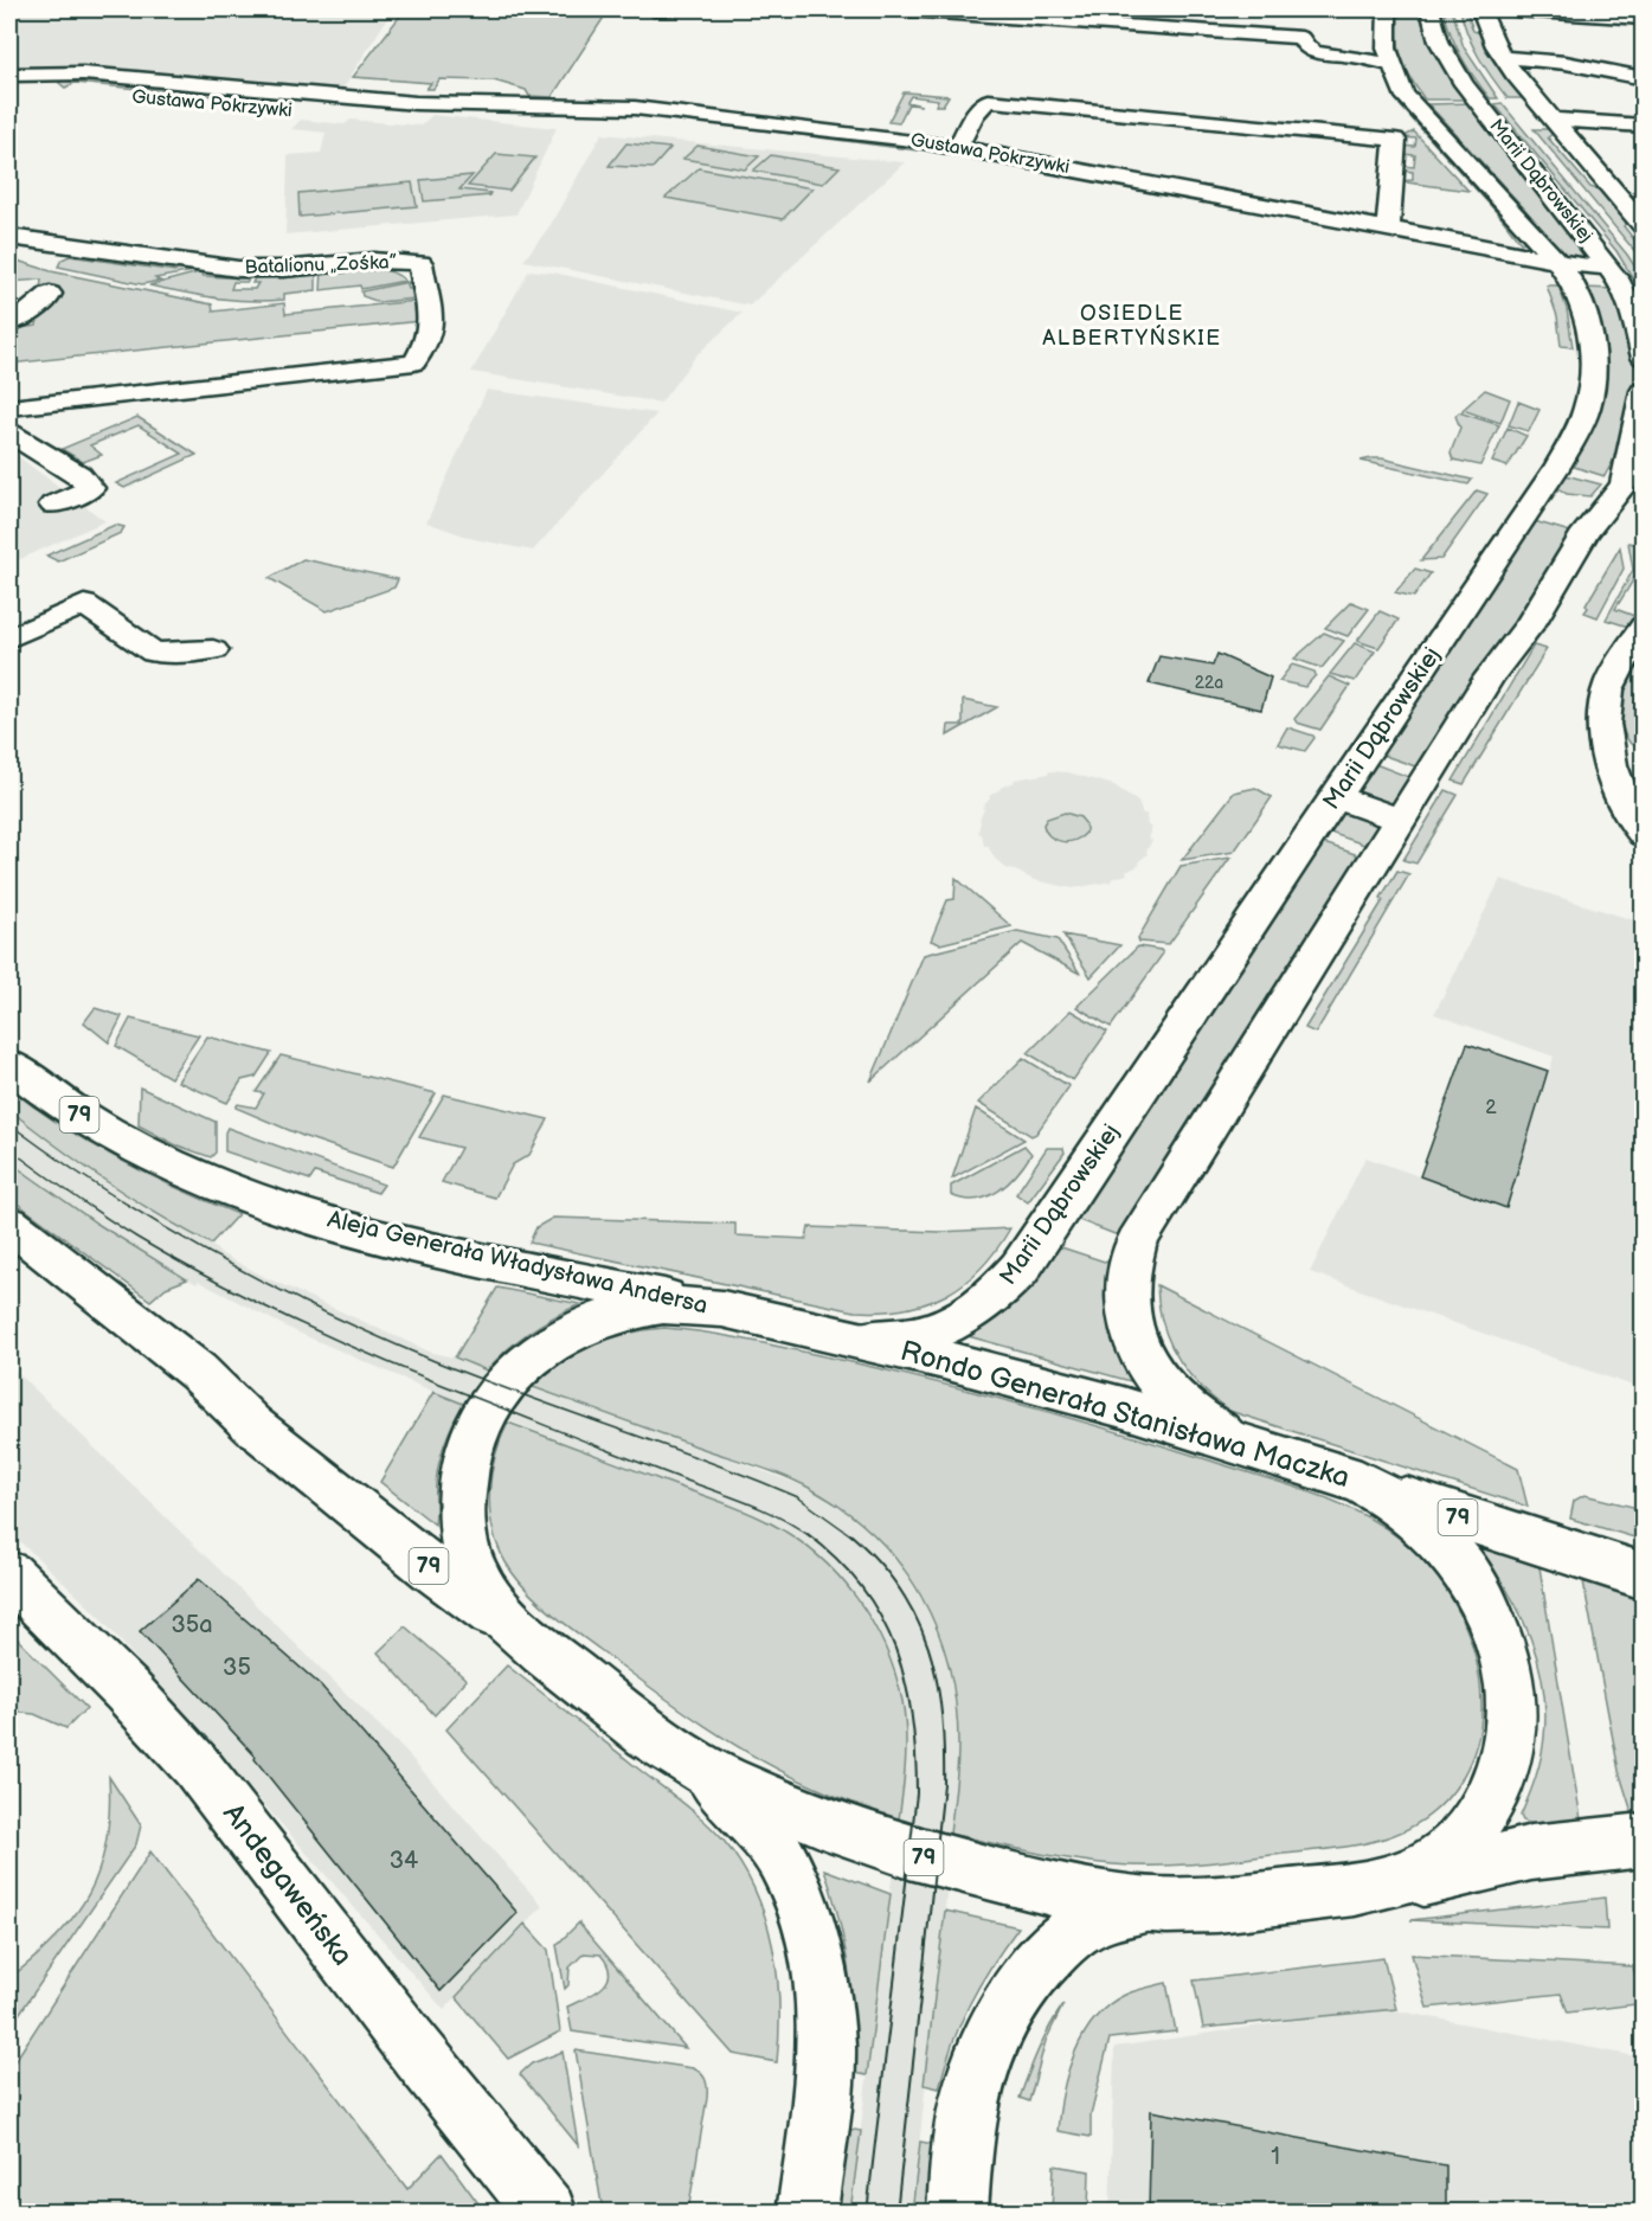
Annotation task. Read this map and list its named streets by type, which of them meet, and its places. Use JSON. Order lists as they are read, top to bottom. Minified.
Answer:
{"streets":{"street":["Gustawa Pokrzywki","Marii Dąbrowskiej","Batalionu „Zośka”","79","Aleja Generała Władysława Andersa","Rondo Generała Stanisława Maczka","Andegaweńska"]},"crossings":[["Gustawa Pokrzywki","Marii Dąbrowskiej"],["Marii Dąbrowskiej","Rondo Generała Stanisława Maczka"],["79","Rondo Generała Stanisława Maczka"],["Aleja Generała Władysława Andersa","Rondo Generała Stanisława Maczka"]],"districts":["OSIEDLE ALBERTYŃSKIE"],"house_numbers":["22a","2","35a","35","34","1"]}
